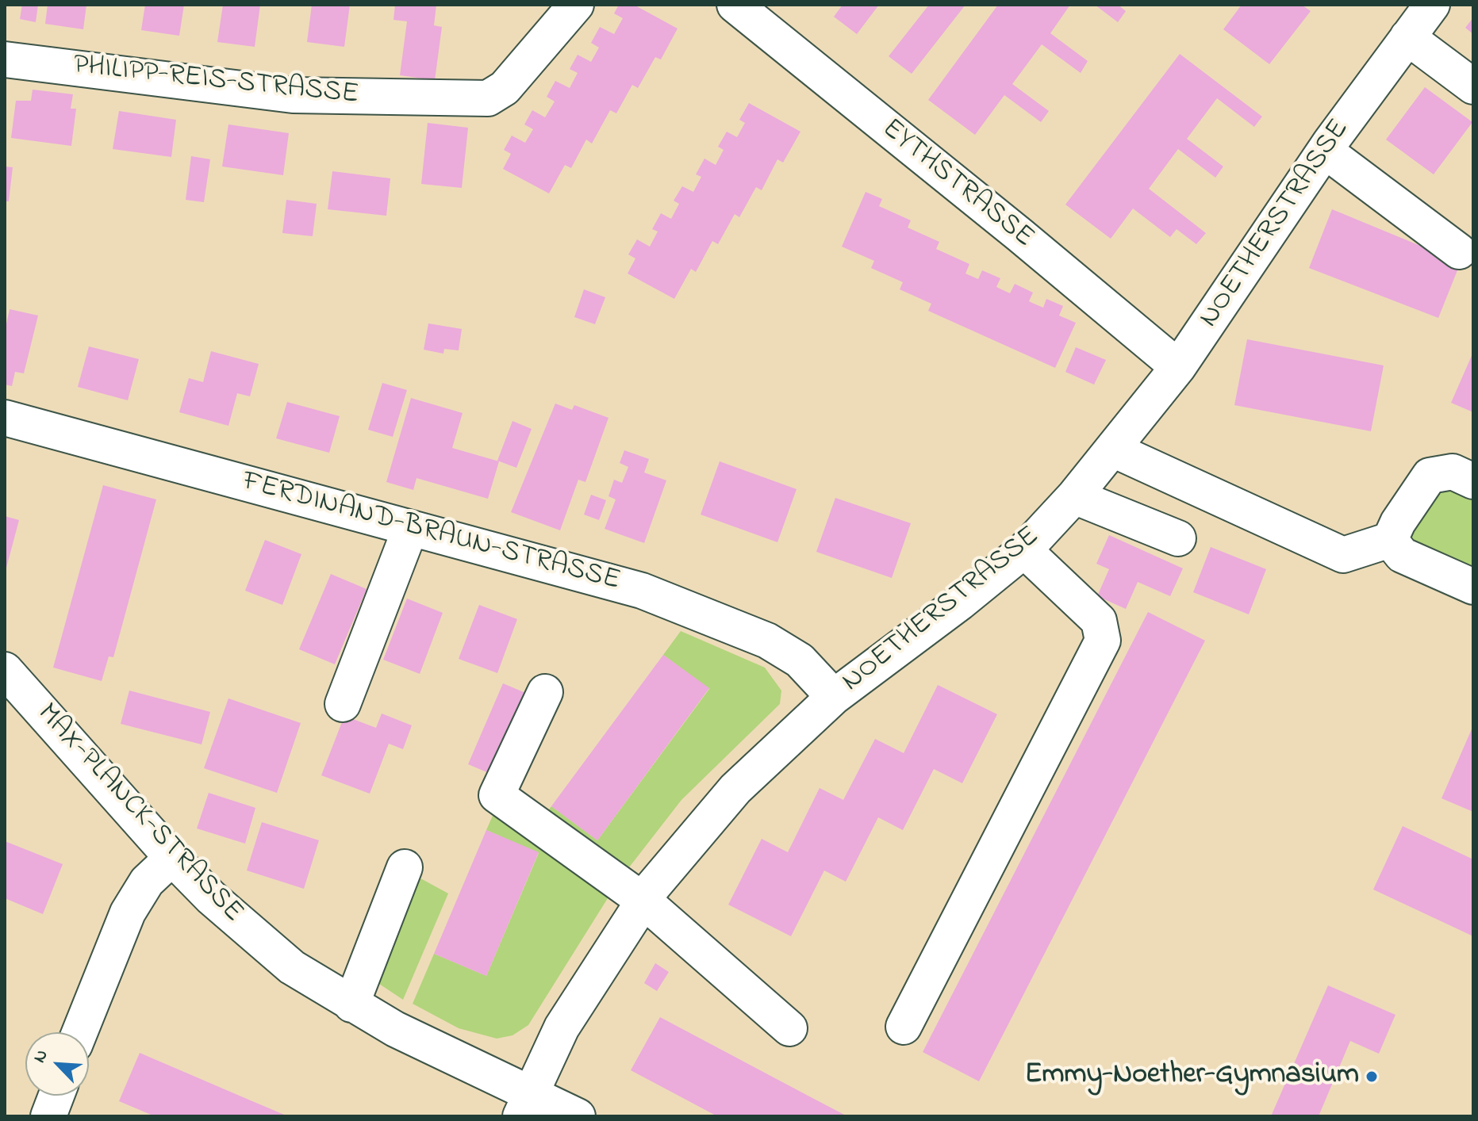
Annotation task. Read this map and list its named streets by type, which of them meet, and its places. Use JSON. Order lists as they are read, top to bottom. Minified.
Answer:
{"streets":{"street":["PHILIPP-REIS-STRASSE","EYTHSTRASSE","NOETHERSTRASSE","FERDINAND-BRAUN-STRASSE","MAX-PLANCK-STRASSE"]},"crossings":[["EYTHSTRASSE","NOETHERSTRASSE"],["NOETHERSTRASSE","FERDINAND-BRAUN-STRASSE"],["NOETHERSTRASSE","MAX-PLANCK-STRASSE"]],"places":["Emmy-Noether-Gymnasium"],"north":"top left"}
